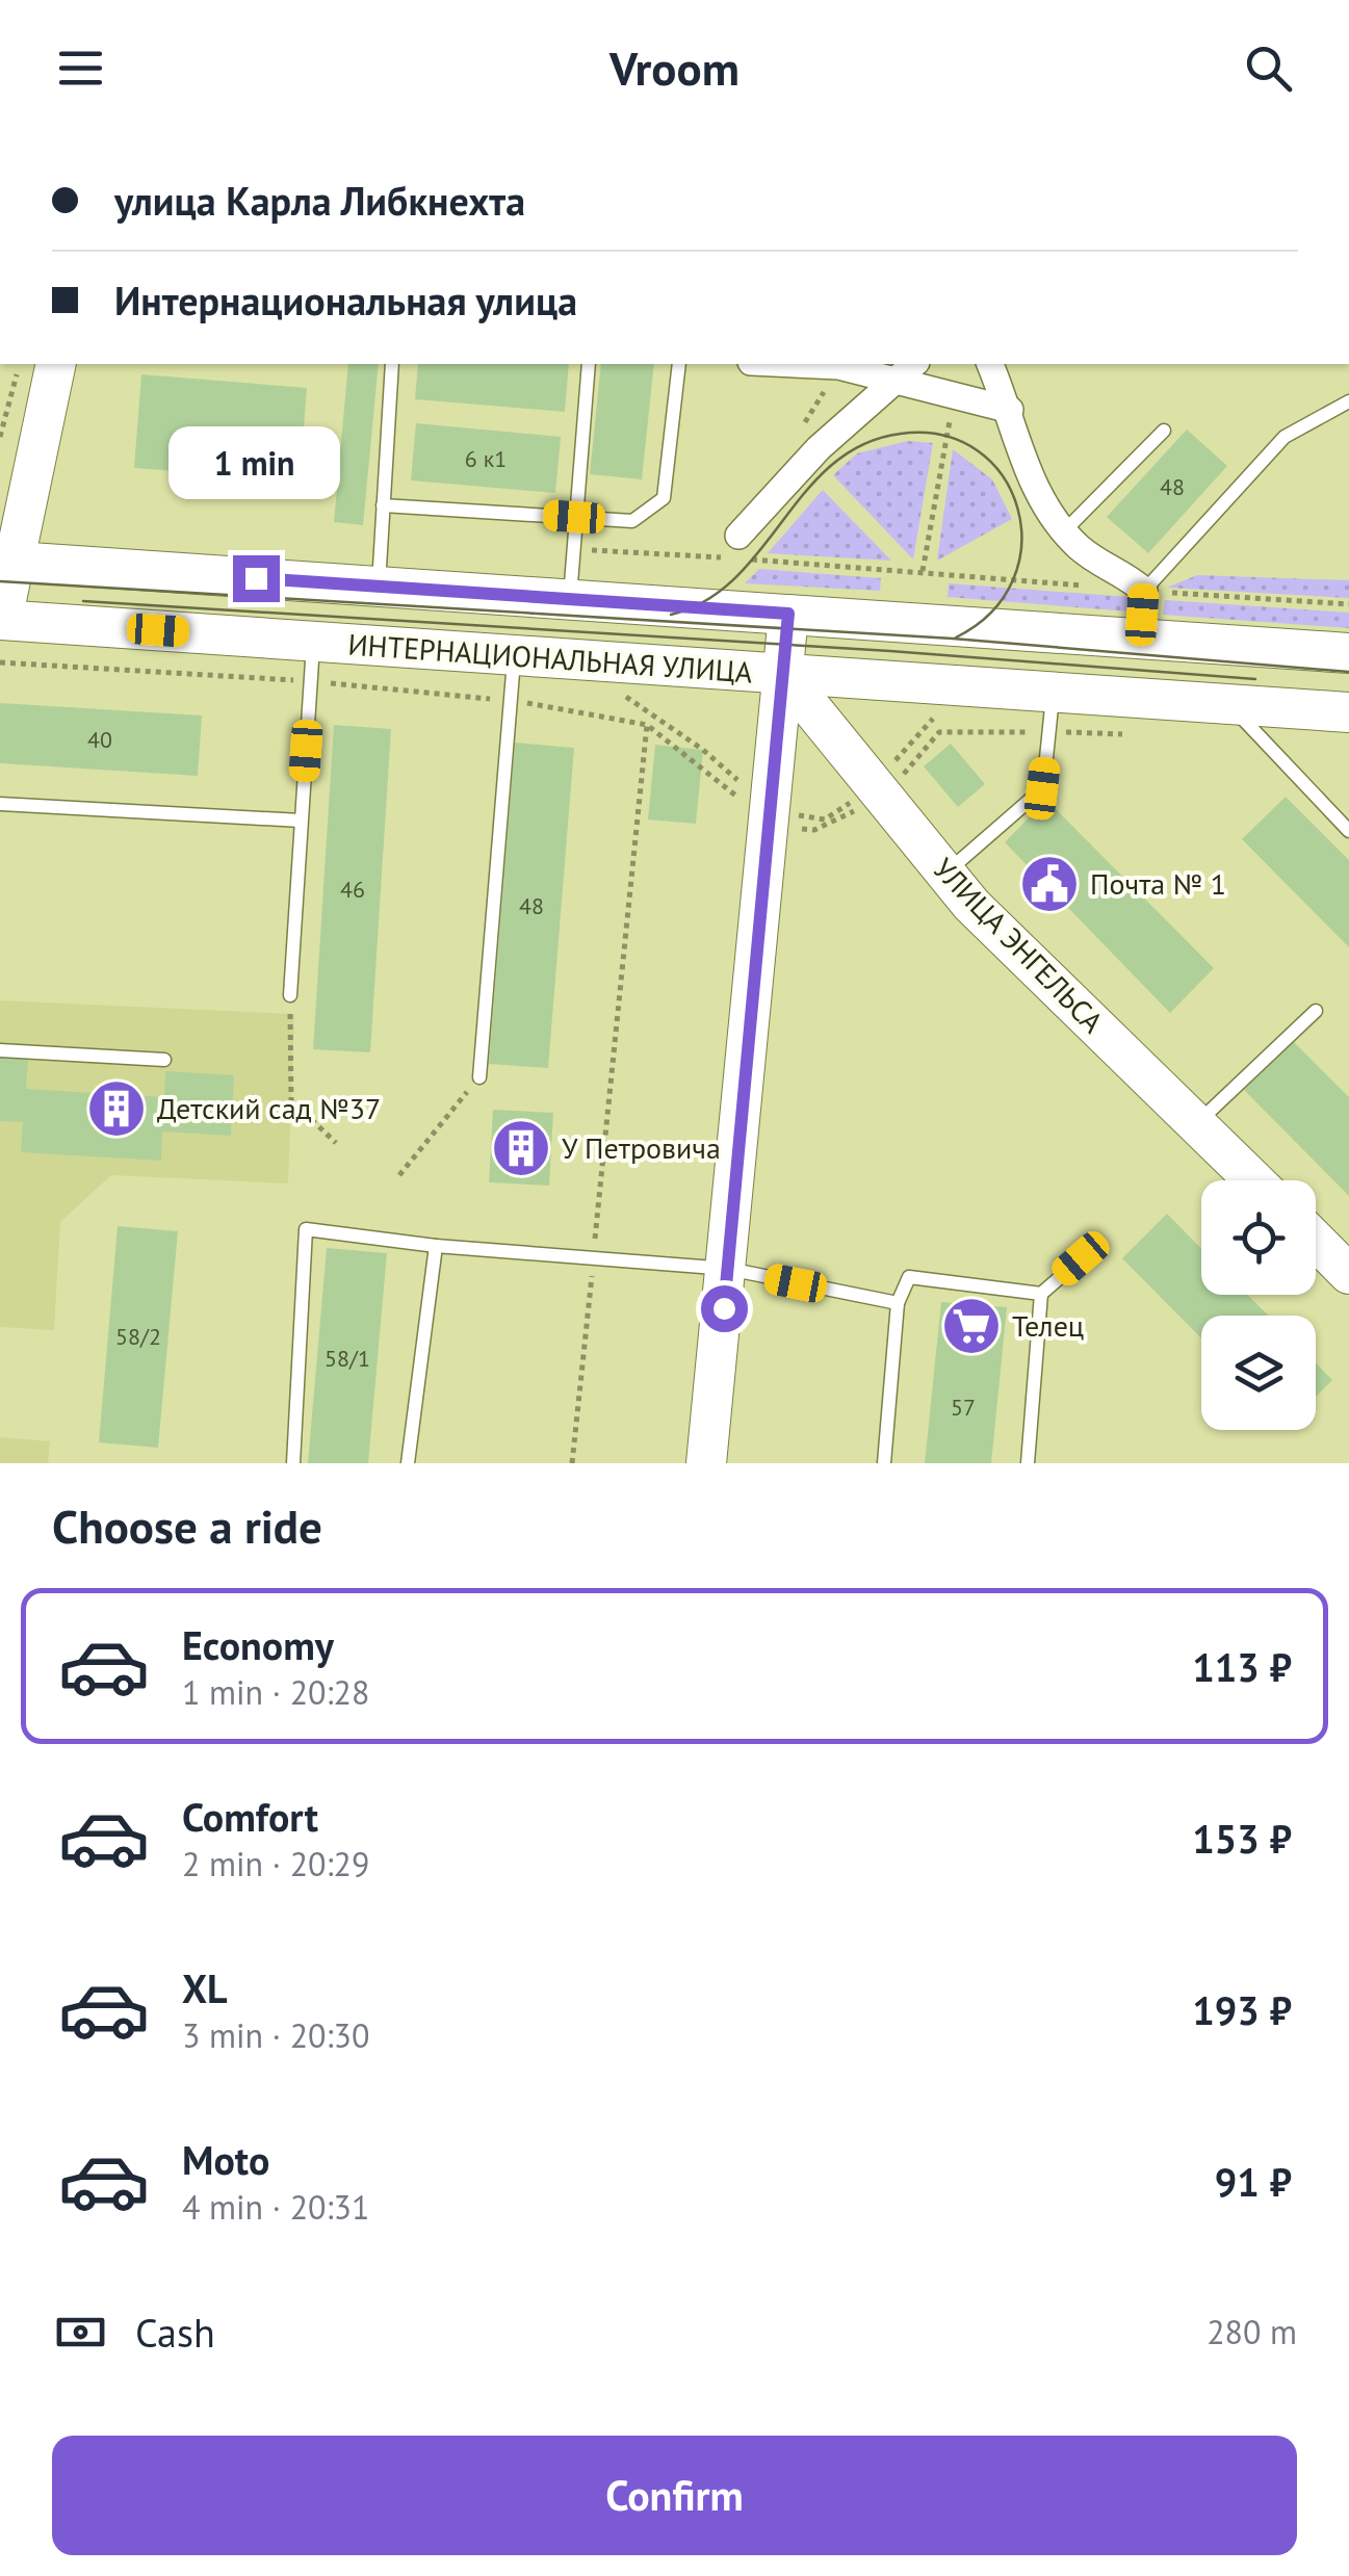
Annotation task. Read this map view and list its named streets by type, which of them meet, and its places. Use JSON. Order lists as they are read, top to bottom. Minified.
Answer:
{"streets":{"main road":["ИНТЕРНАЦИОНАЛЬНАЯ УЛИЦА","УЛИЦА ЭНГЕЛЬСА"]},"crossings":[["ИНТЕРНАЦИОНАЛЬНАЯ УЛИЦА","УЛИЦА ЭНГЕЛЬСА"]],"places":{"public building":["Почта № 1"],"building":["Детский сад №37","У Петровича"],"supermarket":["Телец"]},"house_numbers":["6 к1","48","40","46","48","58/2","58/1","57"],"page":{"header":"Vroom","banner":["улица Карла Либкнехта","Интернациональная улица"],"bubble":"1 min","heading":"Choose a ride","list":[{"name":"Economy","note":"1 min · 20:28","value":"113 ₽"},{"name":"Comfort","note":"2 min · 20:29","value":"153 ₽"},{"name":"XL","note":"3 min · 20:30","value":"193 ₽"},{"name":"Moto","note":"4 min · 20:31","value":"91 ₽"}],"pay":["Cash","280 m"],"buttons":"Confirm"}}
